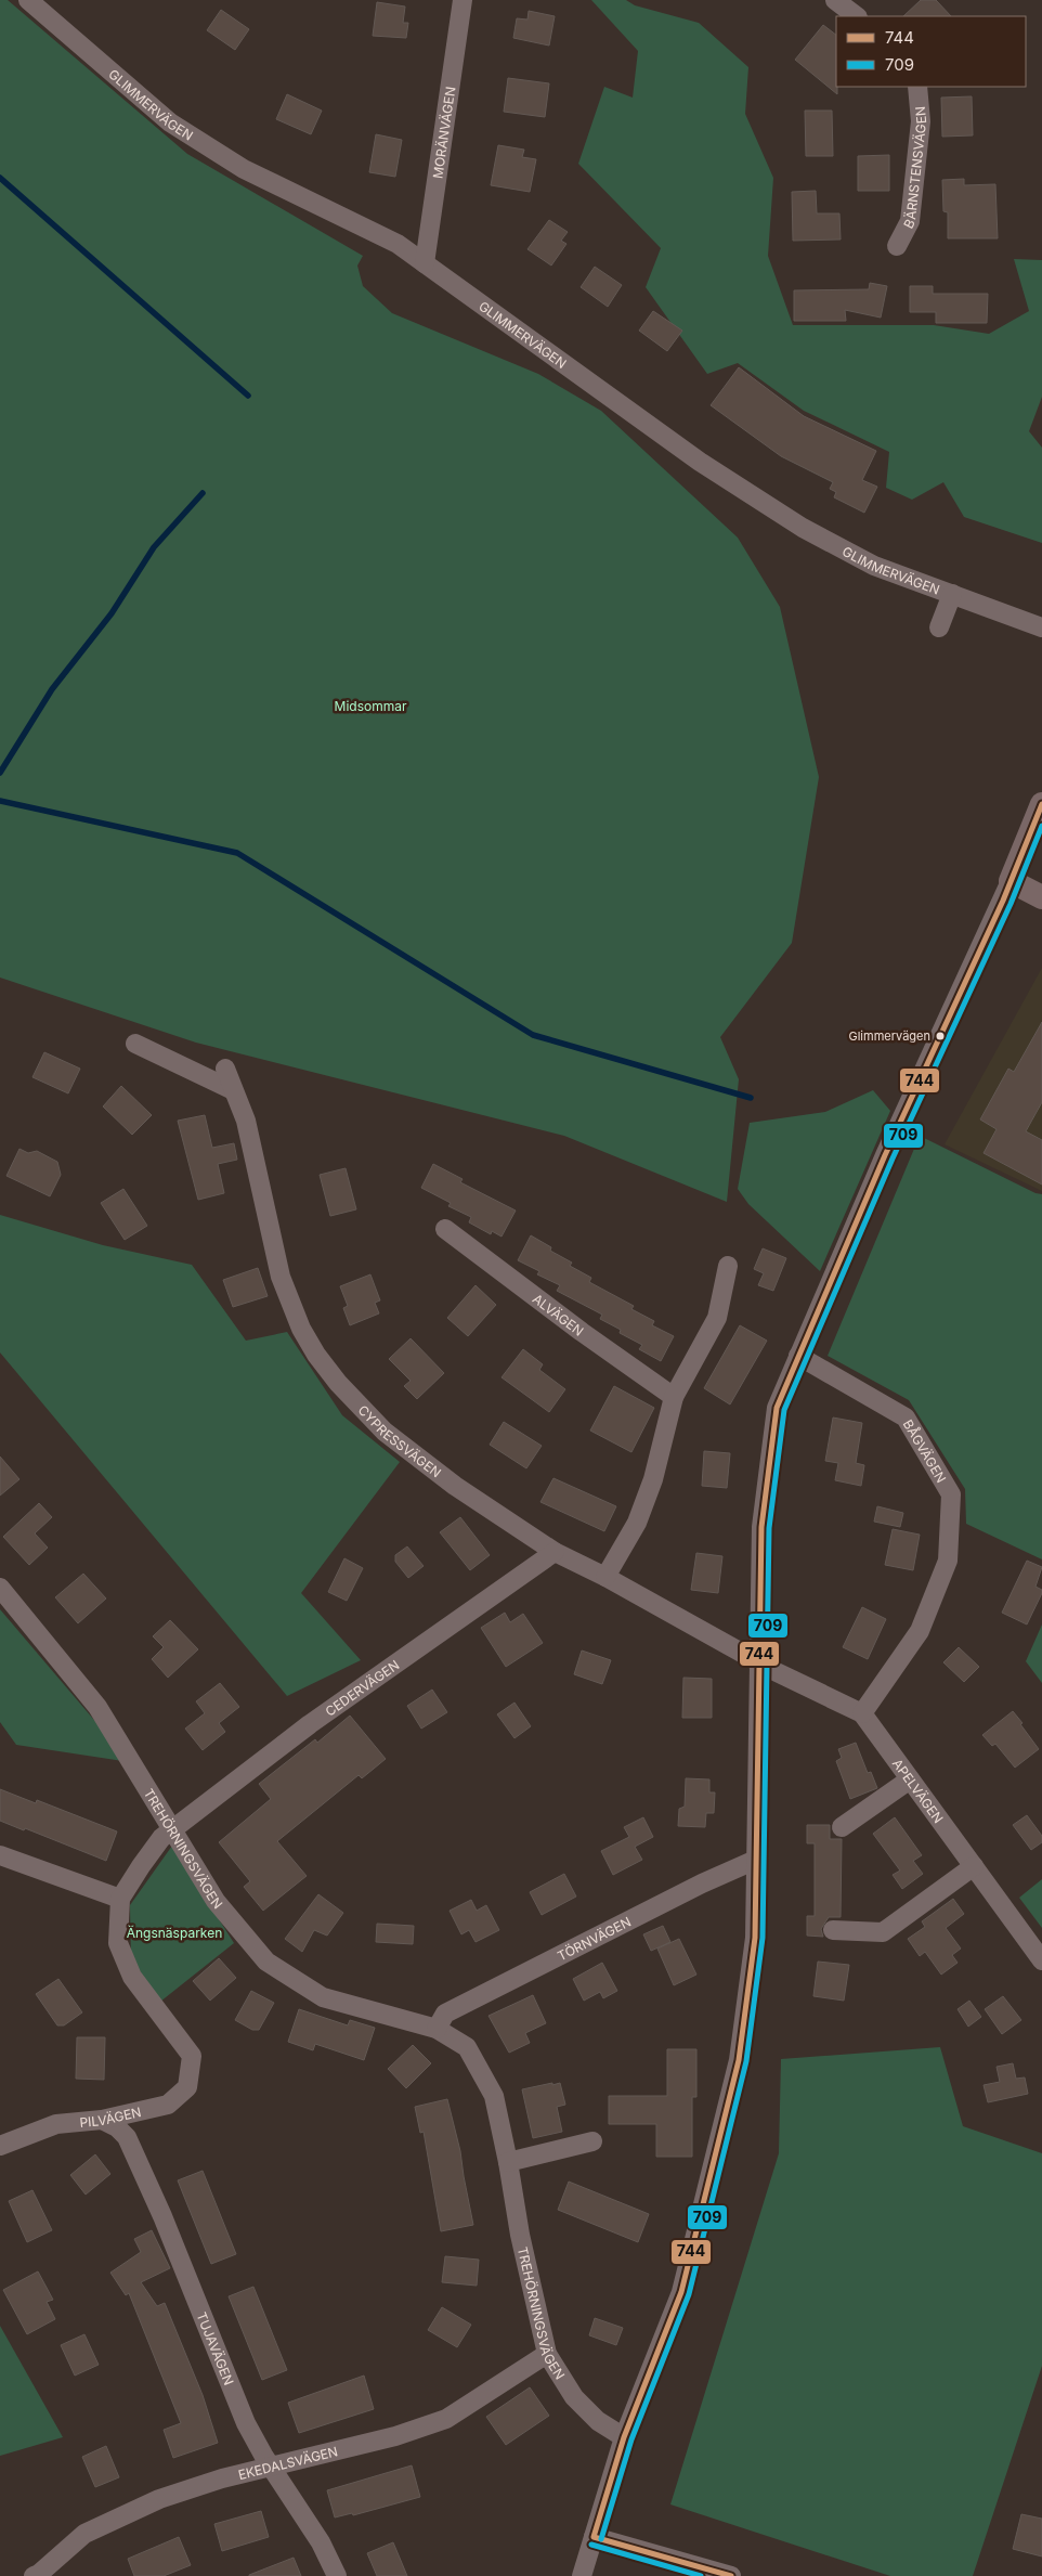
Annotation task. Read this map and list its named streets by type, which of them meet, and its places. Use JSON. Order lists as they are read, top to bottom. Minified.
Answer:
{"streets":{"street":["GLIMMERVÄGEN","MORÄNVÄGEN","BÄRNSTENSVÄGEN","ALVÄGEN","CYPRESSVÄGEN","BÅGVÄGEN","CEDERVÄGEN","APELVÄGEN","TREHÖRNINGSVÄGEN","TÖRNVÄGEN","PILVÄGEN","TUJAVÄGEN","EKEDALSVÄGEN"]},"crossings":[["GLIMMERVÄGEN","MORÄNVÄGEN"],["CYPRESSVÄGEN","CEDERVÄGEN"],["CYPRESSVÄGEN","APELVÄGEN"],["BÅGVÄGEN","APELVÄGEN"],["CEDERVÄGEN","TREHÖRNINGSVÄGEN"],["CEDERVÄGEN","PILVÄGEN"],["TREHÖRNINGSVÄGEN","TÖRNVÄGEN"],["TREHÖRNINGSVÄGEN","EKEDALSVÄGEN"],["PILVÄGEN","TUJAVÄGEN"],["TUJAVÄGEN","EKEDALSVÄGEN"]],"parks":["Midsommar","Ängsnäsparken"],"places":["Glimmervägen"],"lines":["transit line 744","transit line 709"],"legend":["744","709"]}
